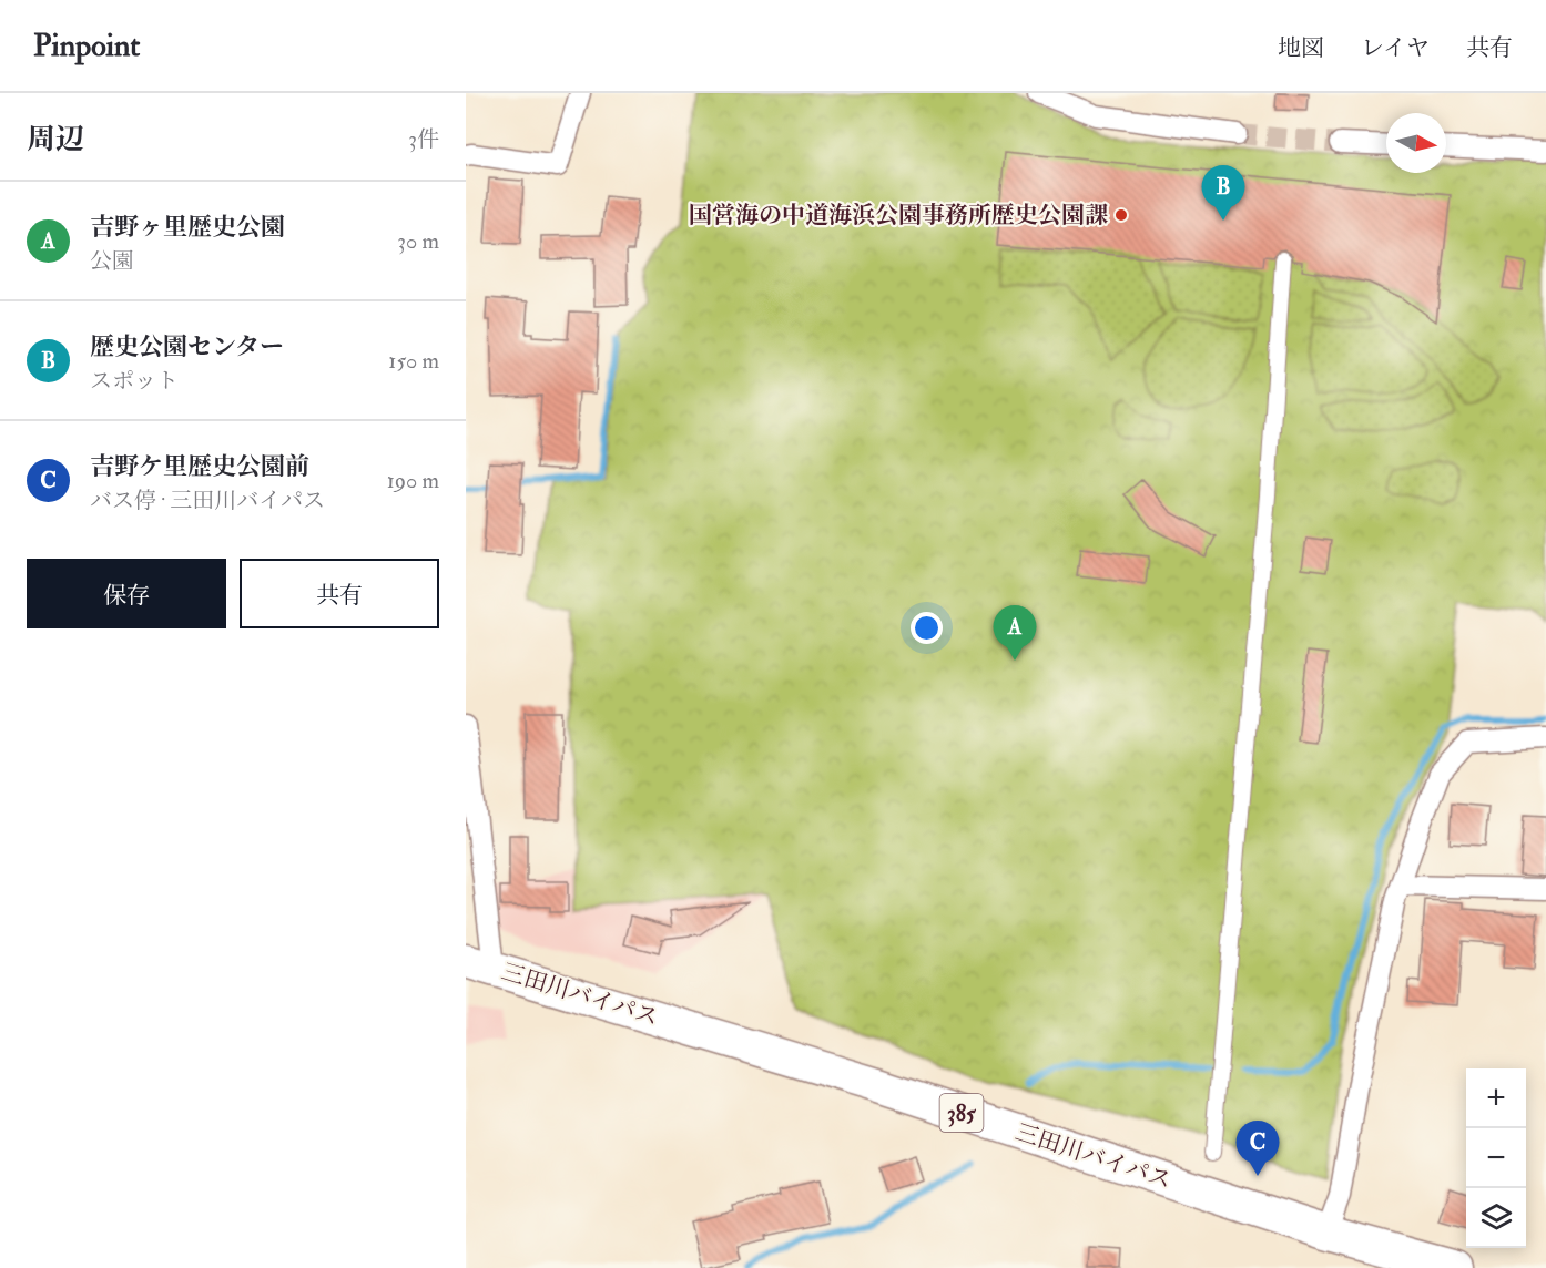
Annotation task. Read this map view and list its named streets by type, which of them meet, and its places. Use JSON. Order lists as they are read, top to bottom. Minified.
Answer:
{"streets":{"highway":["三田川バイパス","385"]},"places":["国営海の中道海浜公園事務所歴史公園課"],"north":"right","page":{"header":"Pinpoint","nav":["地図","レイヤ","共有"],"heading":["周辺","3件"],"pins":["B","A","C"],"list":[{"mark":"A","name":"吉野ヶ里歴史公園","note":"公園","value":"30 m"},{"mark":"B","name":"歴史公園センター","note":"スポット","value":"150 m"},{"mark":"C","name":"吉野ケ里歴史公園前","note":"バス停 · 三田川バイパス","value":"190 m"}],"buttons":["保存","共有"],"map_buttons":["+","−"]}}
